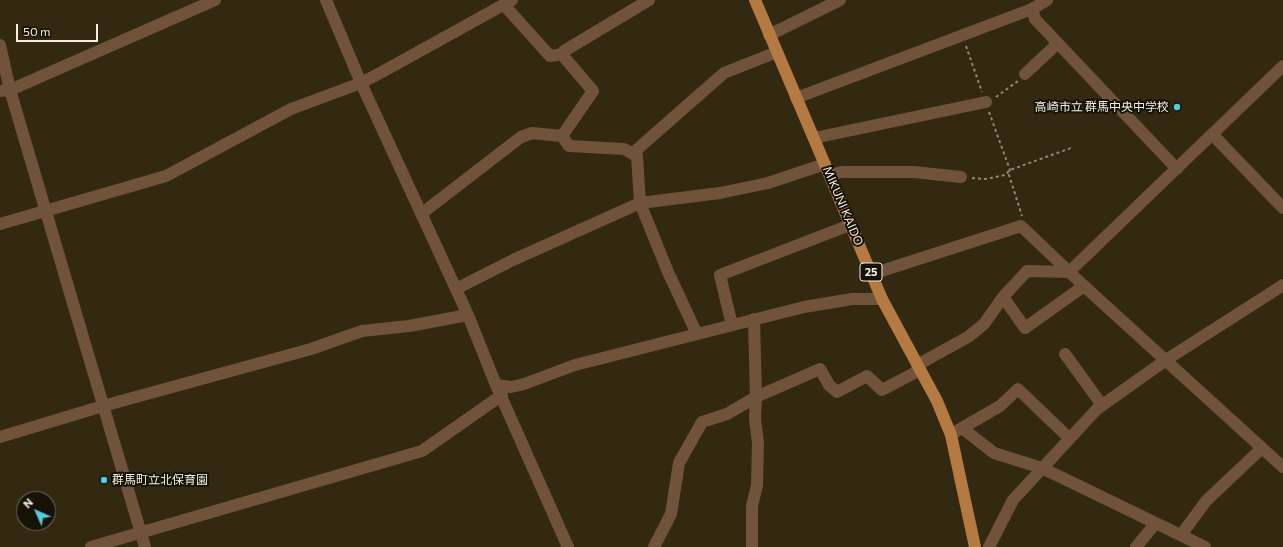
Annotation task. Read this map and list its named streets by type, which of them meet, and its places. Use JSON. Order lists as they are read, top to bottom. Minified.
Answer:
{"streets":{"main road":["MIKUNI KAIDO","25"]},"places":["高崎市立 群馬中央中学校","群馬町立北保育園"],"scale_bar":"50 m","north":"top left"}
